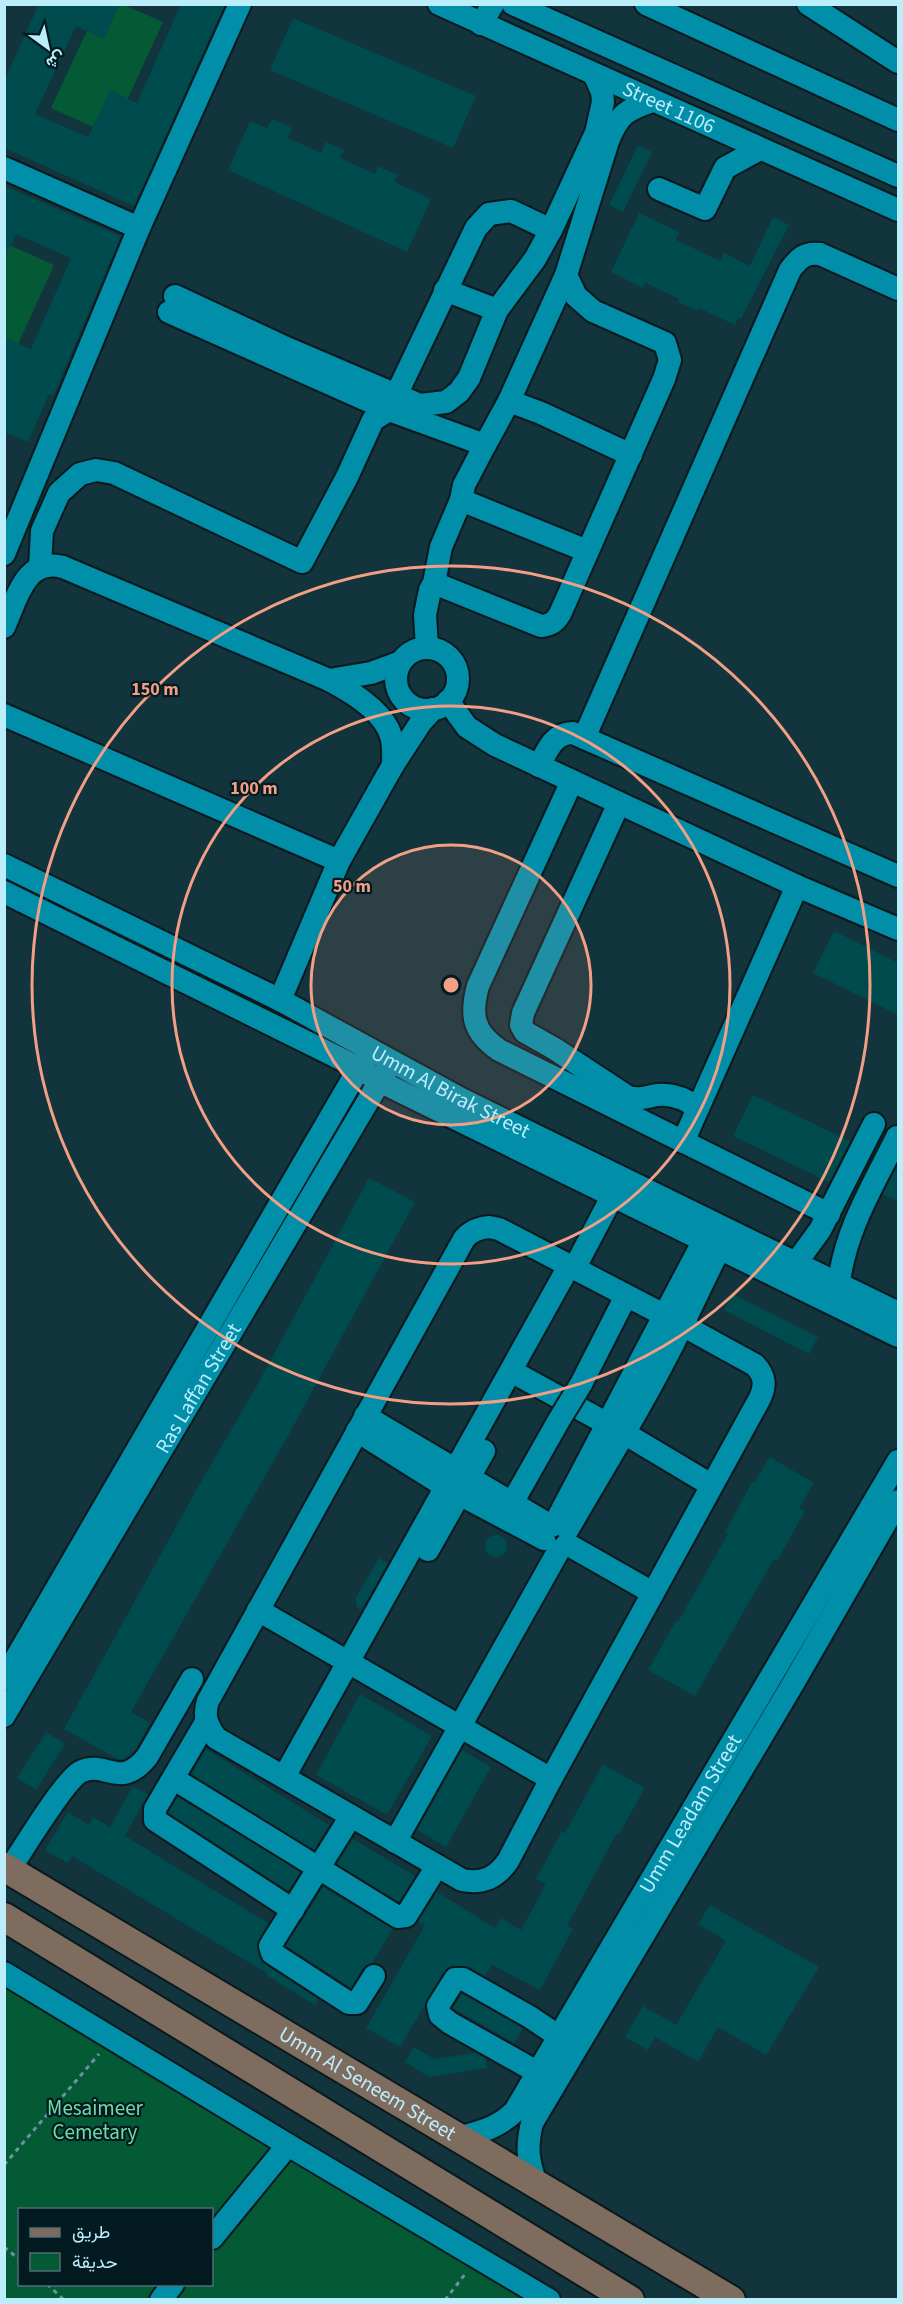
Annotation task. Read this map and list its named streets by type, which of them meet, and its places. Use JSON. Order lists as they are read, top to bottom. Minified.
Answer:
{"streets":{"main road":["Umm Al Seneem Street"],"street":["Street 1106","Umm Al Birak Street","Ras Laffan Street","Umm Leadam Street"]},"crossings":[["Umm Al Birak Street","Ras Laffan Street"],["Umm Leadam Street","Umm Al Seneem Street"]],"parks":["Mesaimeer Cemetary"],"legend":["طريق","حديقة"],"north":"bottom right","rings":["150 m","100 m","50 m"]}
